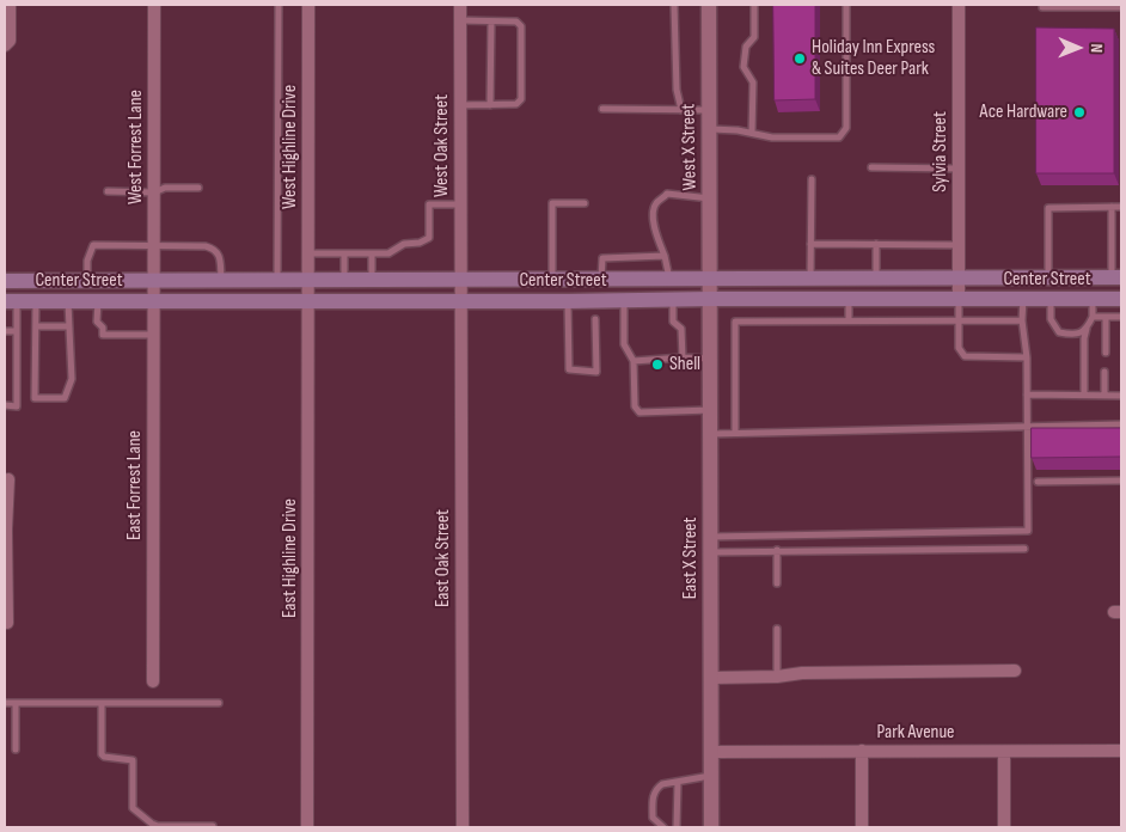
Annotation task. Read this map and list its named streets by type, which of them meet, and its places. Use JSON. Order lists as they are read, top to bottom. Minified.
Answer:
{"streets":{"main road":["Center Street"],"street":["West Oak Street","West Forrest Lane","West Highline Drive","West X Street","Sylvia Street","East Forrest Lane","East Highline Drive","East Oak Street","East X Street","Park Avenue"]},"crossings":[["West Oak Street","Center Street"],["West Oak Street","East Oak Street"],["West Forrest Lane","Center Street"],["West Forrest Lane","East Forrest Lane"],["West Highline Drive","Center Street"],["West Highline Drive","East Highline Drive"],["West X Street","Center Street"],["West X Street","East X Street"],["Sylvia Street","Center Street"],["Center Street","East Forrest Lane"],["Center Street","East Highline Drive"],["Center Street","East Oak Street"],["Center Street","East X Street"],["East X Street","Park Avenue"]],"places":["Holiday Inn Express & Suites Deer Park","Ace Hardware","Shell"],"north":"right"}
